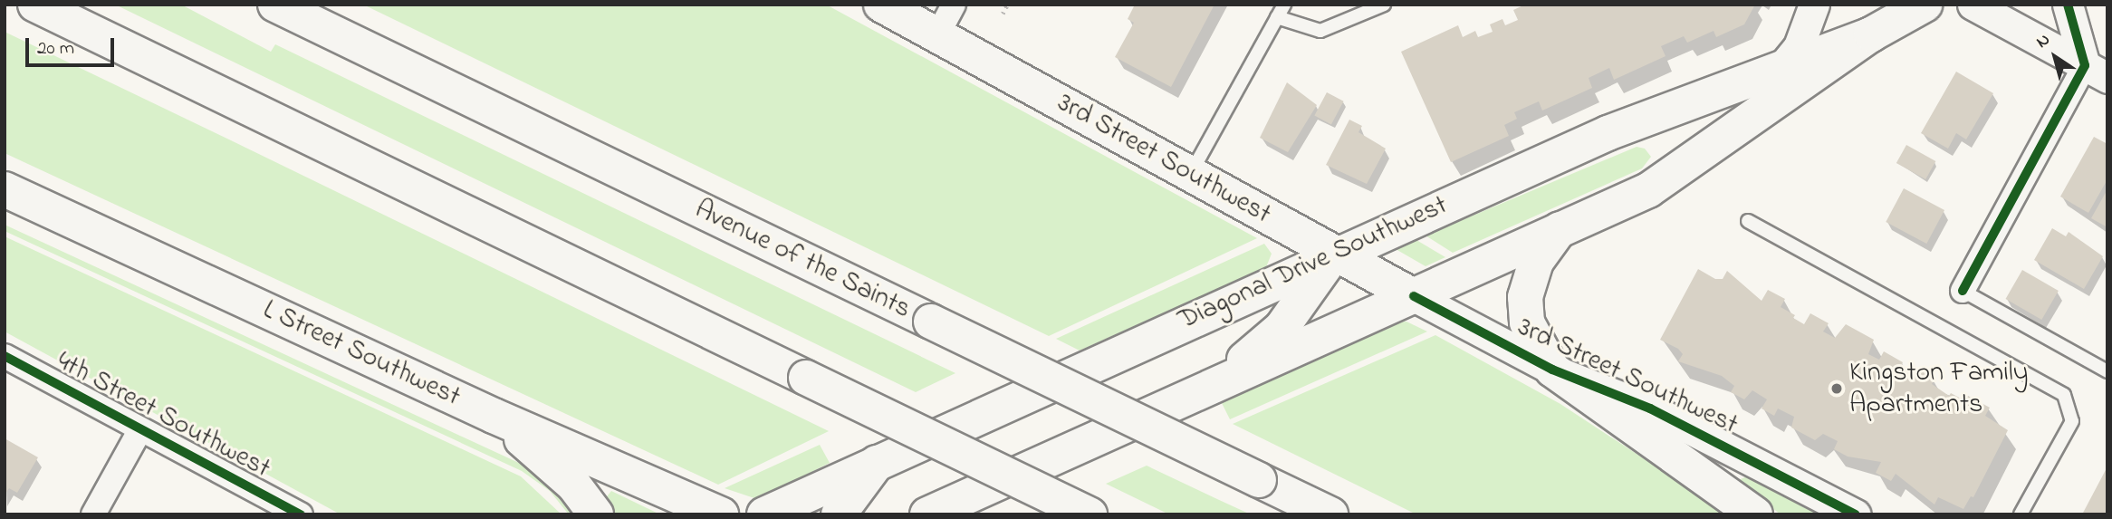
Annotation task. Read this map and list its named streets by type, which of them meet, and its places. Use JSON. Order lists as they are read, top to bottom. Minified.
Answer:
{"streets":{"main road":["3rd Street Southwest","Avenue of the Saints","Diagonal Drive Southwest","L Street Southwest"],"street":["4th Street Southwest"]},"crossings":[["3rd Street Southwest","Diagonal Drive Southwest"]],"places":["Kingston Family Apartments"],"scale_bar":"20 m","north":"top left"}
